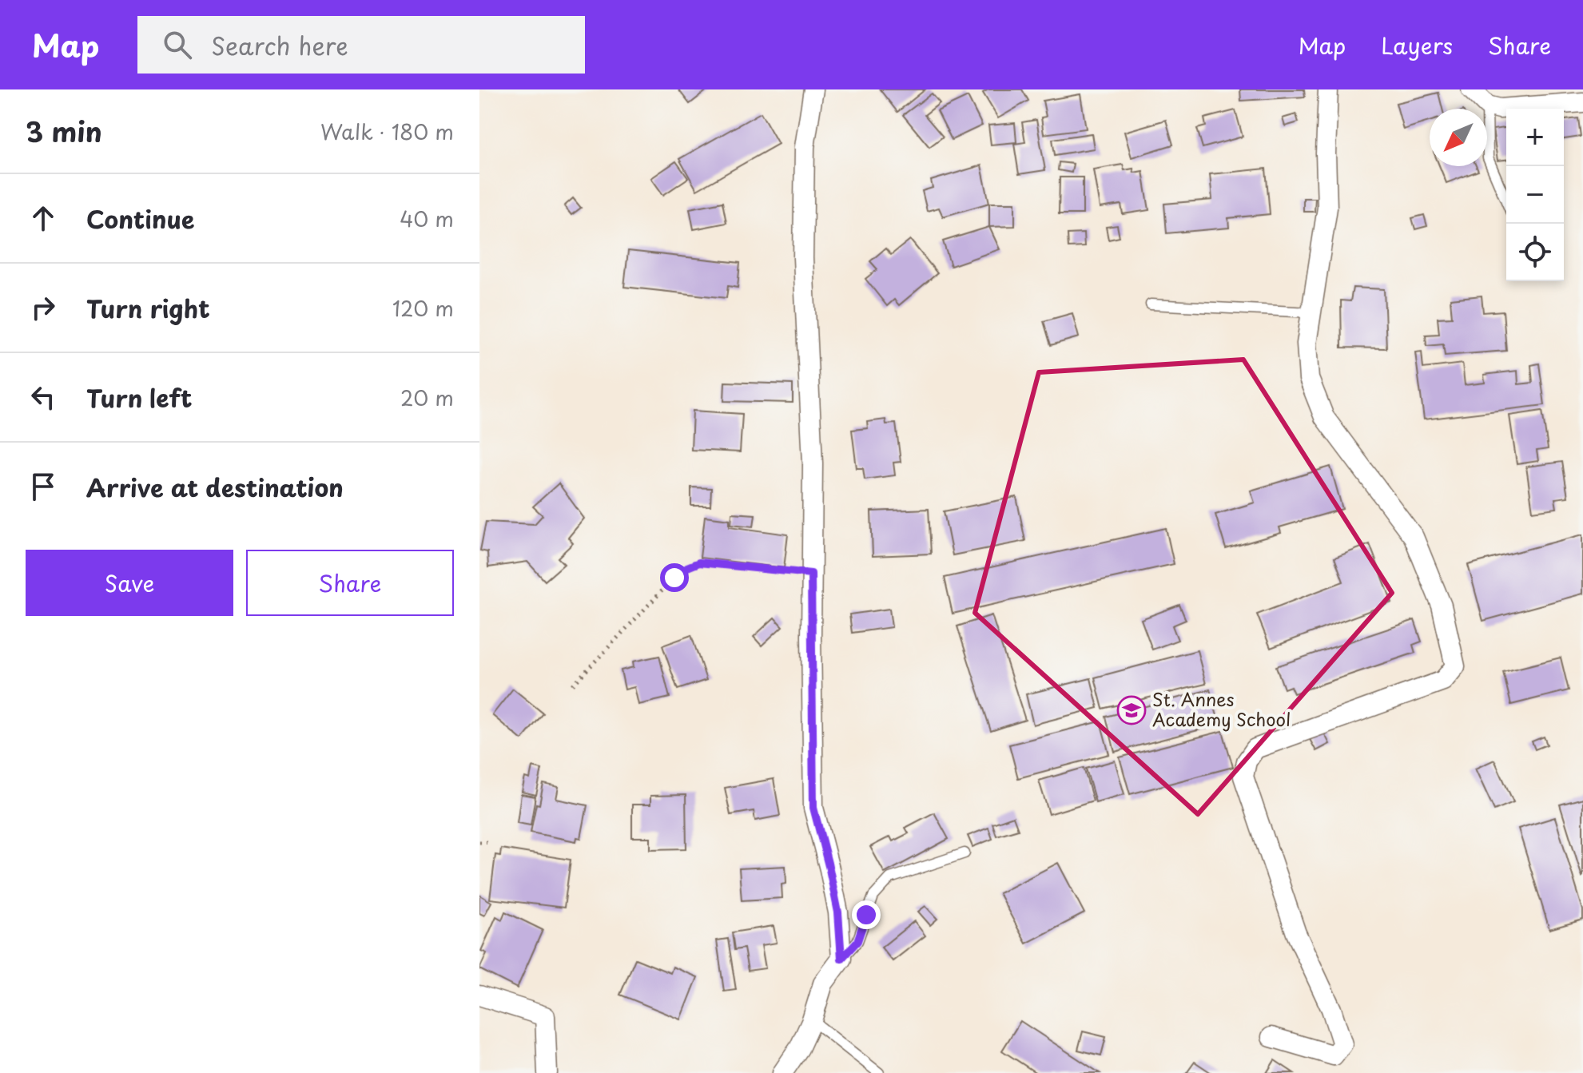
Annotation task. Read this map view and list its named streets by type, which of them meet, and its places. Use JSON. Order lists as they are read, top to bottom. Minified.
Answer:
{"places":{"school or university":["St. Annes Academy School"]},"north":"bottom left","page":{"header":"Map","search":"Search here","nav":["Map","Layers","Share"],"heading":["3 min","Walk · 180 m"],"map_buttons":["+","−"],"list":[["Continue","40 m"],["Turn right","120 m"],["Turn left","20 m"],"Arrive at destination"],"buttons":["Save","Share"]}}
